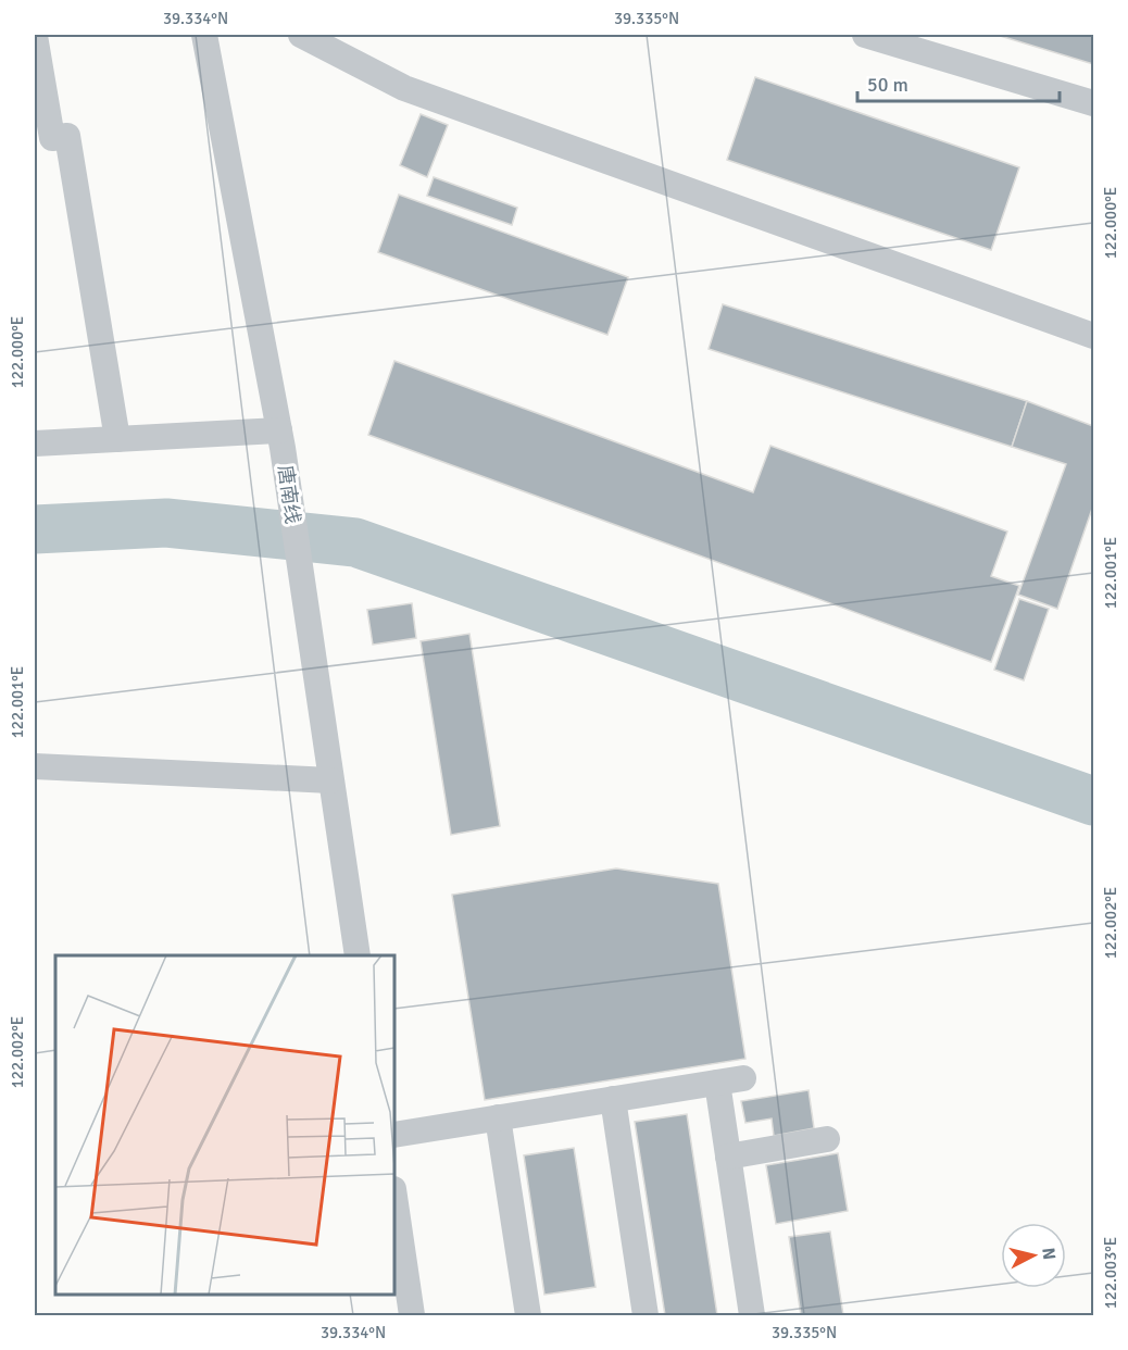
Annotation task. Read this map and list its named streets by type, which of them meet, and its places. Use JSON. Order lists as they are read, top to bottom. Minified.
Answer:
{"streets":{"street":["唐南线"]},"scale_bar":"50 m","north":"right","coordinates":["39.334°N","39.335°N","122.000°E","122.001°E","122.002°E","122.003°E"]}
